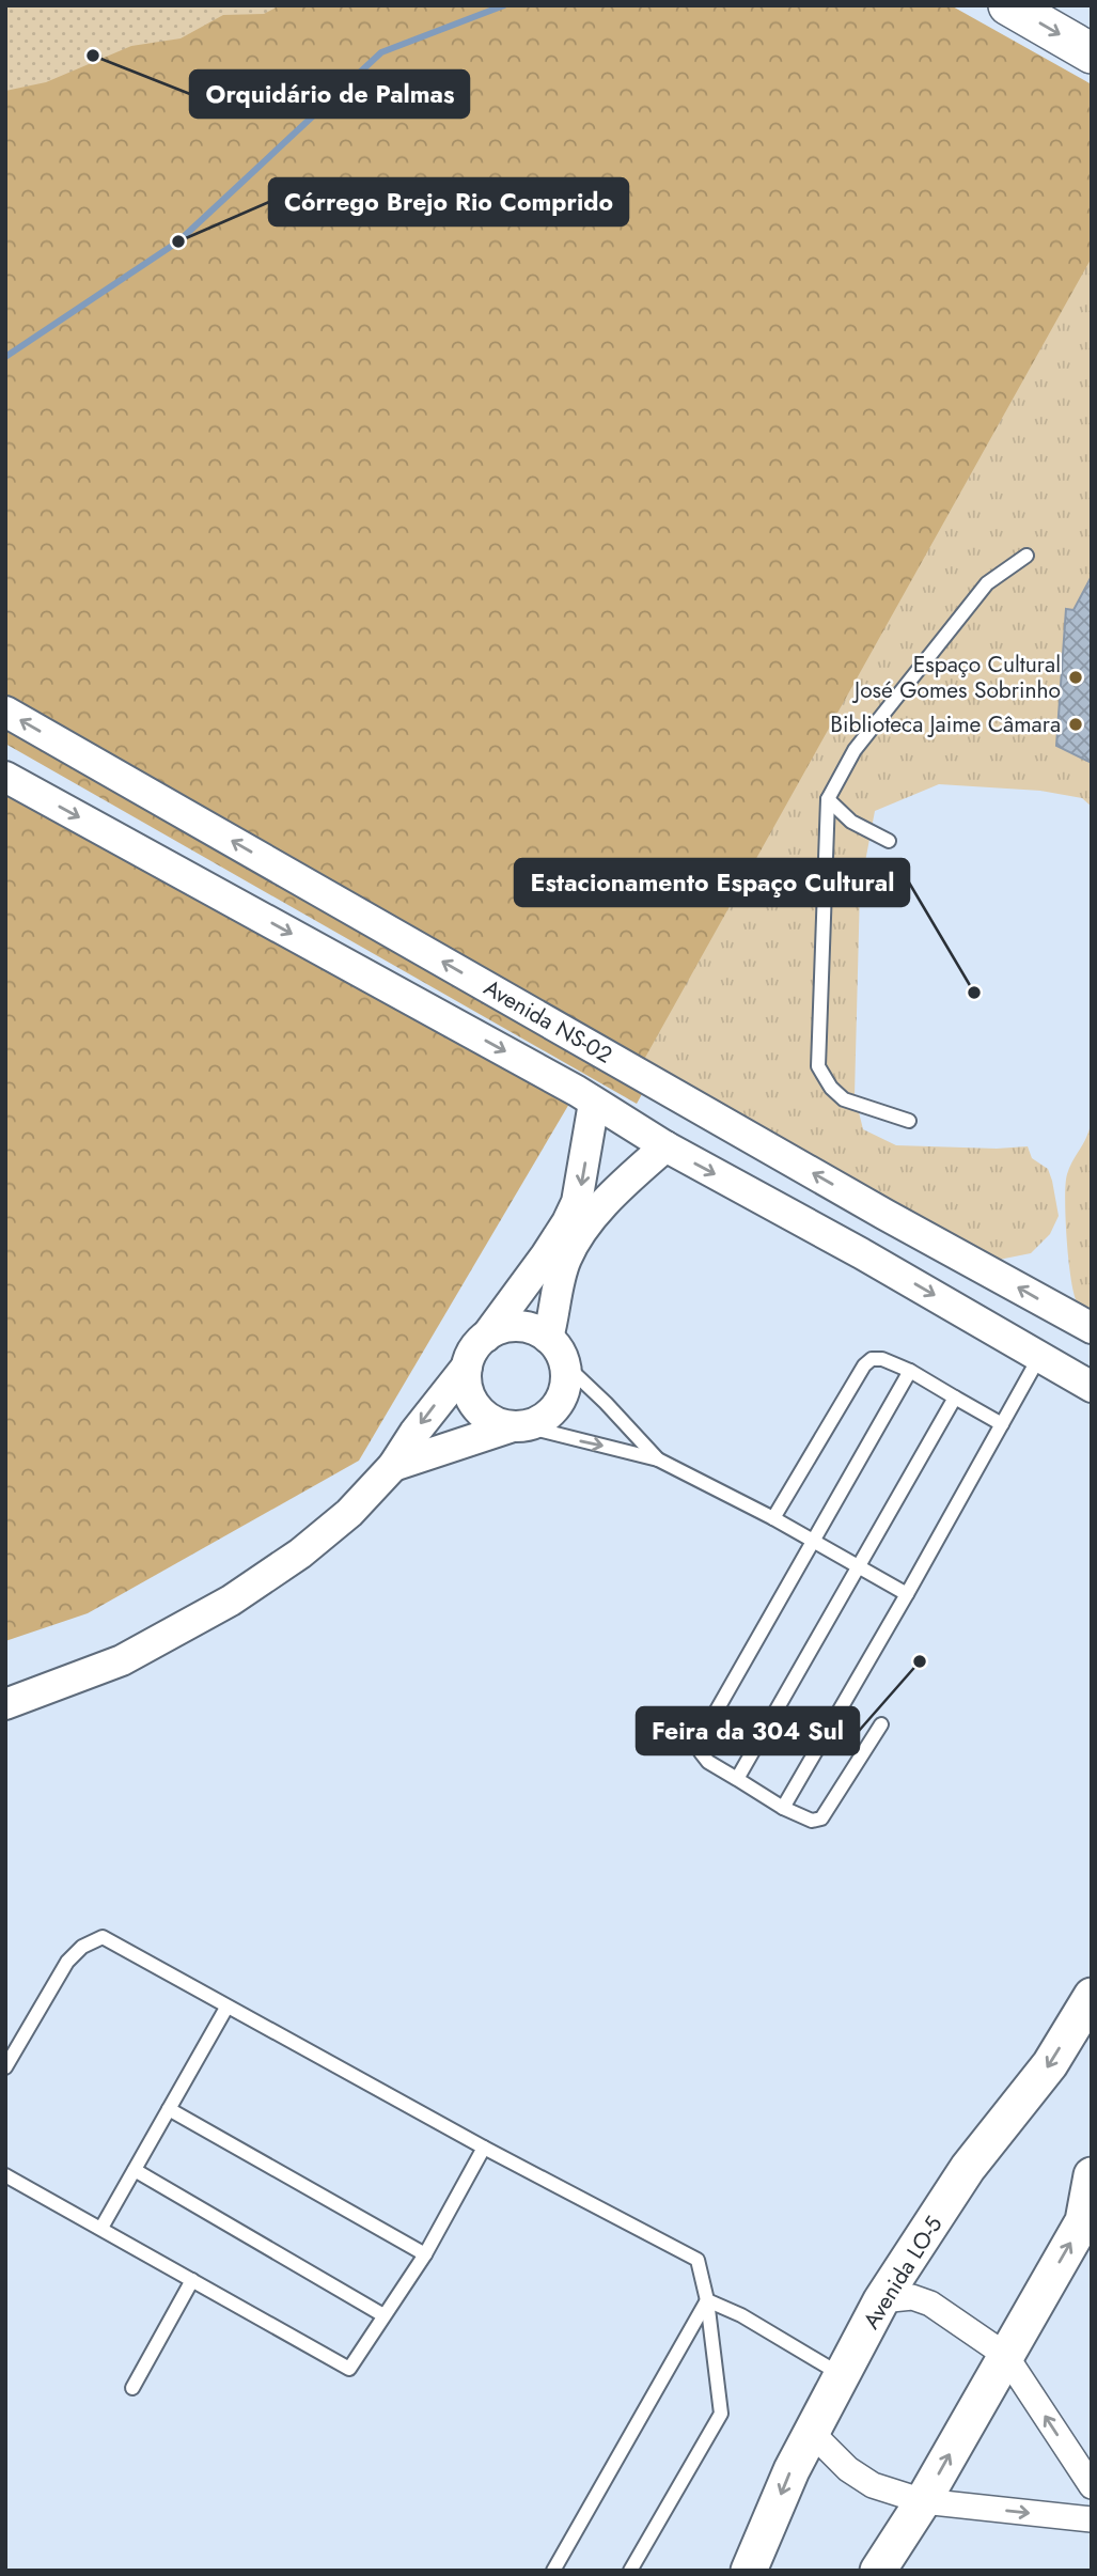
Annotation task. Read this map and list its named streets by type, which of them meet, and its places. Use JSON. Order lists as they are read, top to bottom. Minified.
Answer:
{"streets":{"main road":["Avenida LO-5"],"street":["Avenida NS-02"]},"places":["Orquidário de Palmas","Córrego Brejo Rio Comprido","Espaço Cultural José Gomes Sobrinho","Biblioteca Jaime Câmara","Estacionamento Espaço Cultural","Feira da 304 Sul"]}
